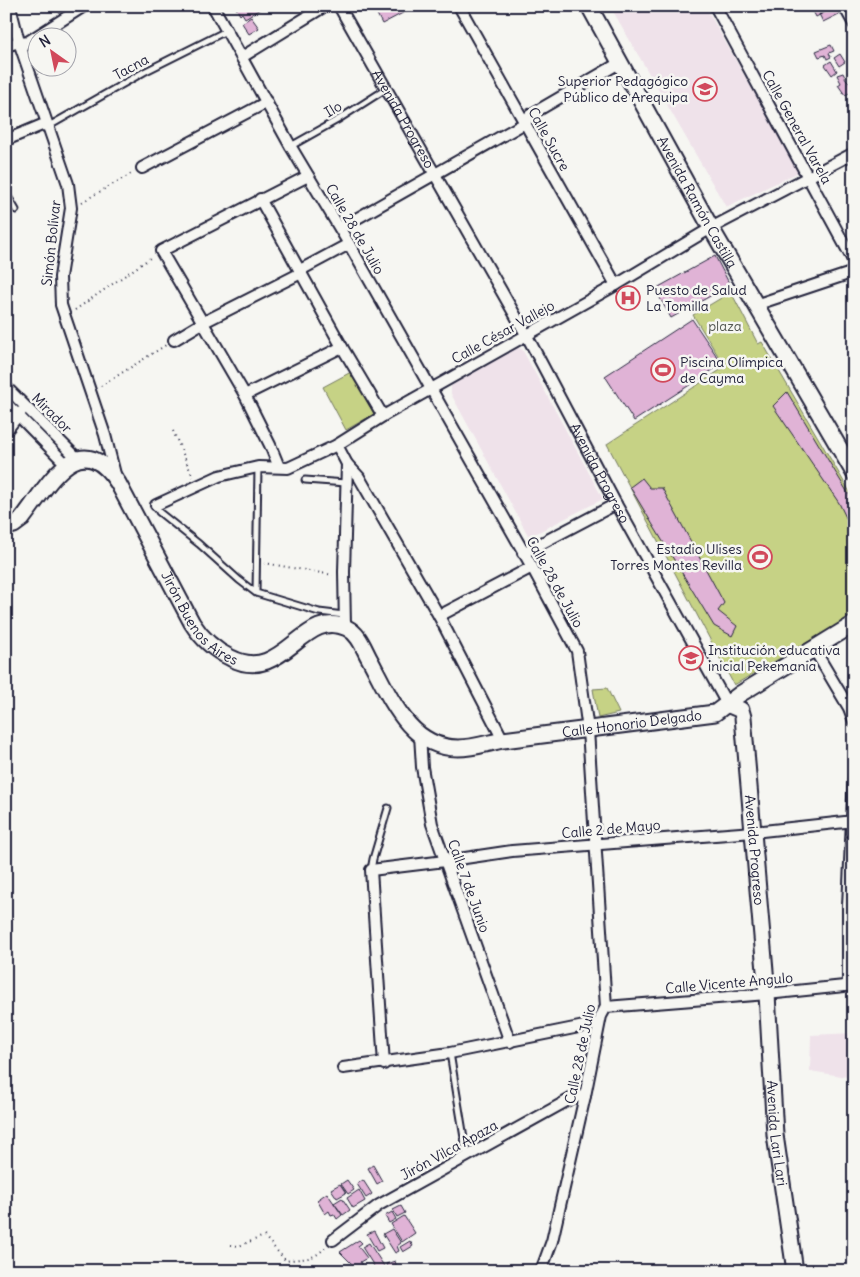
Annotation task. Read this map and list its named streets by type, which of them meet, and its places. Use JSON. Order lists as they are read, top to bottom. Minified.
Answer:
{"streets":{"street":["Avenida Progreso","Calle General Varela","Calle Sucre","Avenida Ramón Castilla","Calle 28 de Julio","Simón Bolívar","Calle César Vallejo","Mirador","Jirón Buenos Aires","Calle Honorio Delgado","Calle 2 de Mayo","Calle 7 de Junio","Calle Vicente Angulo","Avenida Lari Lari","Jirón Vilca Apaza"],"lane":["Tacna","Ilo"]},"crossings":[["Tacna","Calle 28 de Julio"],["Tacna","Simón Bolívar"],["Ilo","Avenida Progreso"],["Ilo","Calle 28 de Julio"],["Avenida Progreso","Calle César Vallejo"],["Avenida Progreso","Calle Honorio Delgado"],["Avenida Progreso","Calle 2 de Mayo"],["Avenida Progreso","Calle Vicente Angulo"],["Avenida Progreso","Avenida Lari Lari"],["Calle General Varela","Calle César Vallejo"],["Calle Sucre","Calle César Vallejo"],["Avenida Ramón Castilla","Calle César Vallejo"],["Calle 28 de Julio","Calle César Vallejo"],["Calle 28 de Julio","Calle Honorio Delgado"],["Calle 28 de Julio","Calle 2 de Mayo"],["Calle 28 de Julio","Calle Vicente Angulo"],["Calle 28 de Julio","Jirón Vilca Apaza"],["Simón Bolívar","Jirón Buenos Aires"],["Mirador","Jirón Buenos Aires"],["Calle Honorio Delgado","Calle 7 de Junio"],["Calle 2 de Mayo","Calle 7 de Junio"],["Calle Vicente Angulo","Avenida Lari Lari"]],"parks":["plaza"],"places":{"school or university":["Superior Pedagógico Público de Arequipa","Institución educativa inicial Pekemania"],"hospital":["Puesto de Salud La Tomilla"],"sports":["Piscina Olímpica de Cayma","Estadio Ulises Torres Montes Revilla"]},"north":"top left"}
